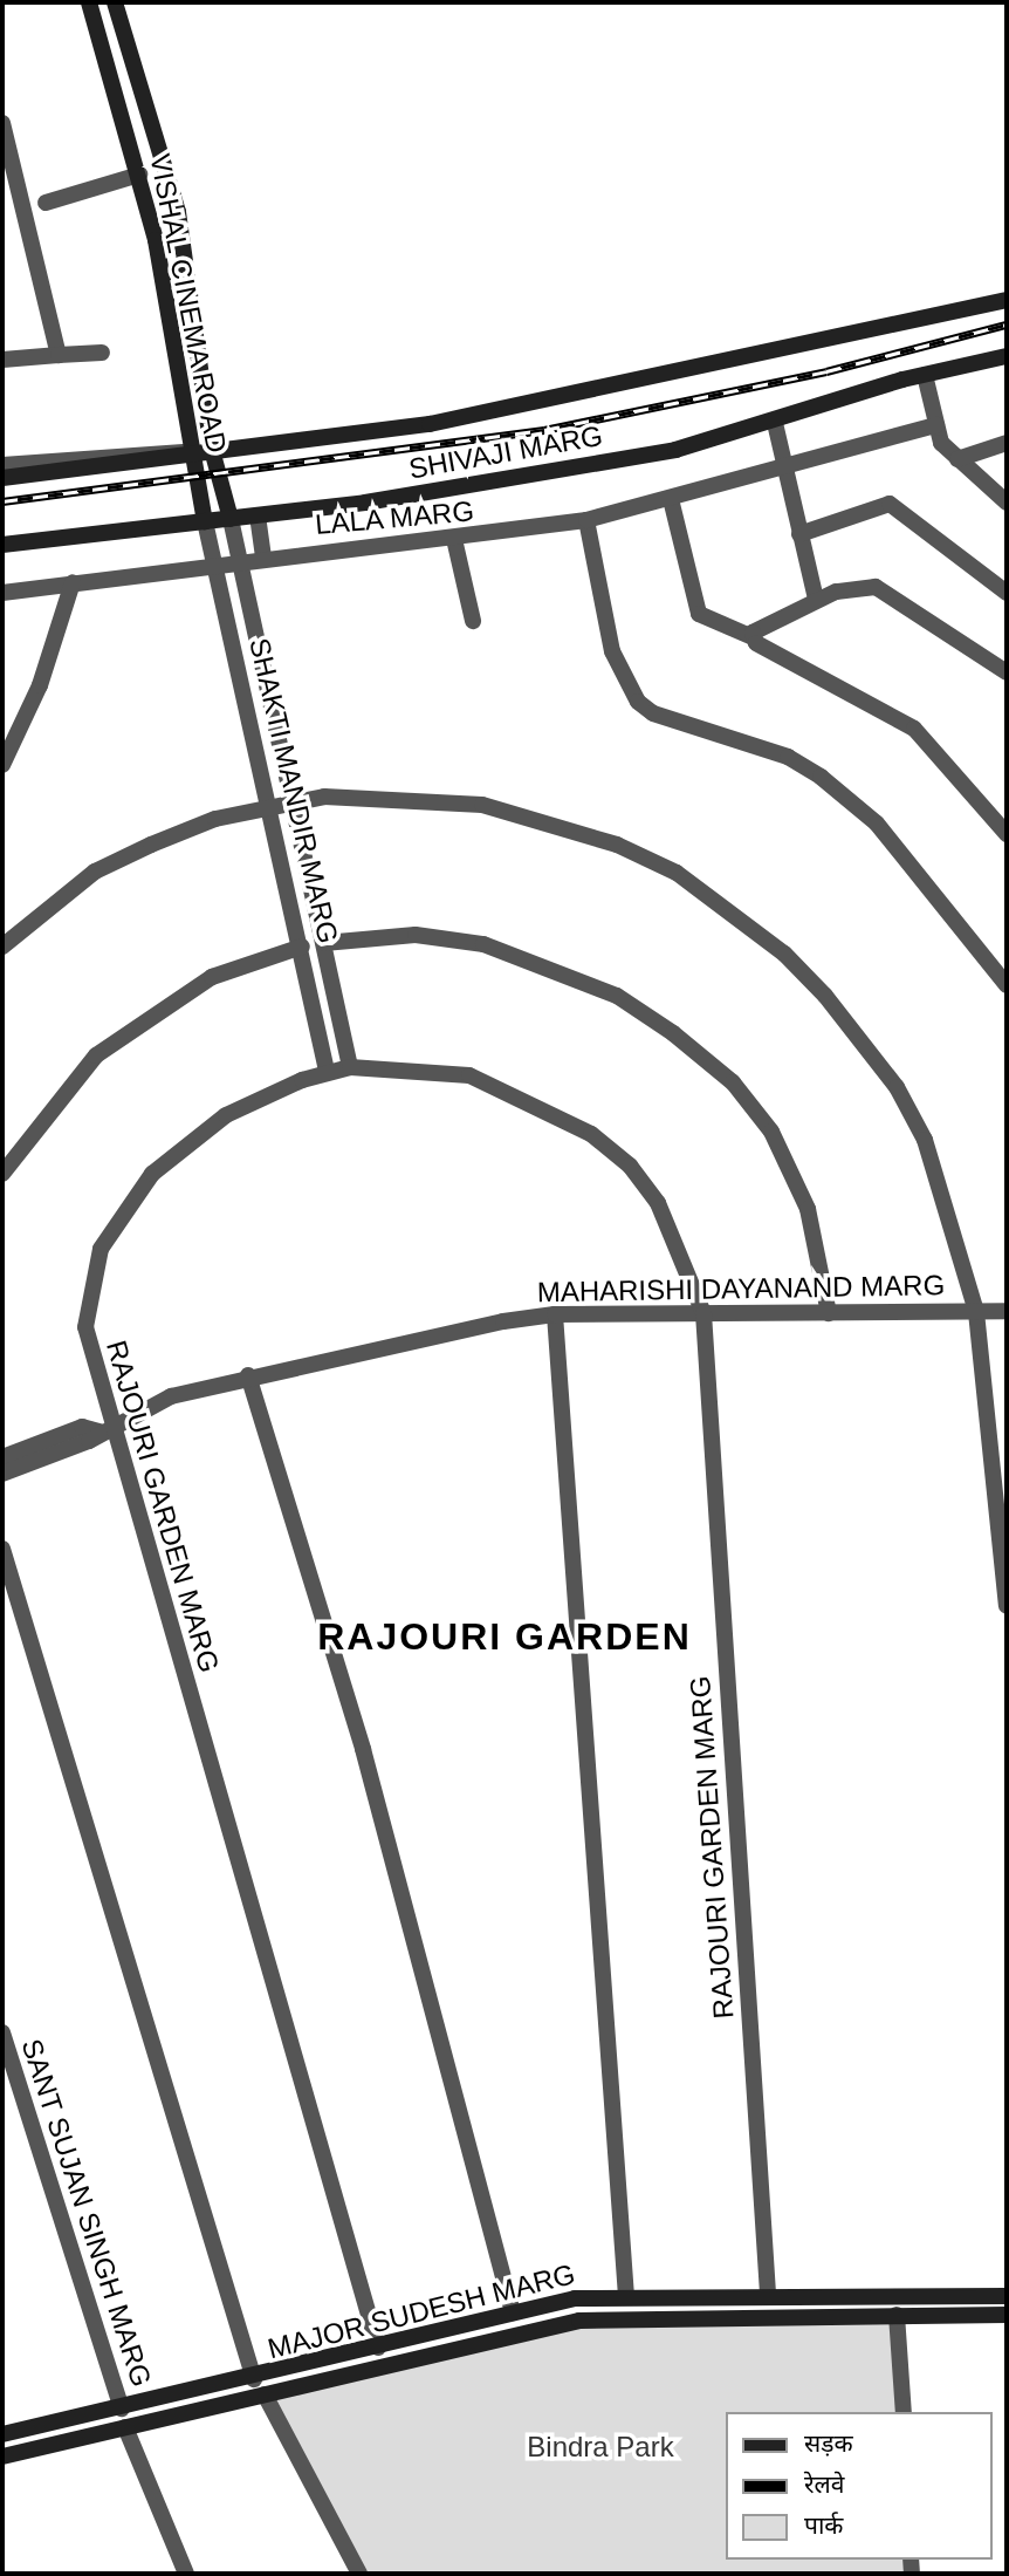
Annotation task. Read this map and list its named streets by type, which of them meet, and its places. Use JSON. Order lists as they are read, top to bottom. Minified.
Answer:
{"streets":{"street":["VISHAL CINEMA ROAD","SHIVAJI MARG","LALA MARG","SHAKTI MANDIR MARG","MAHARISHI DAYANAND MARG","RAJOURI GARDEN MARG","SANT SUJAN SINGH MARG","MAJOR SUDESH MARG"]},"crossings":[["VISHAL CINEMA ROAD","SHIVAJI MARG"],["VISHAL CINEMA ROAD","SHAKTI MANDIR MARG"],["SHIVAJI MARG","SHAKTI MANDIR MARG"],["LALA MARG","SHAKTI MANDIR MARG"],["SHAKTI MANDIR MARG","RAJOURI GARDEN MARG"],["MAHARISHI DAYANAND MARG","RAJOURI GARDEN MARG"],["RAJOURI GARDEN MARG","MAJOR SUDESH MARG"],["SANT SUJAN SINGH MARG","MAJOR SUDESH MARG"]],"districts":["RAJOURI GARDEN"],"parks":["Bindra Park"],"legend":["सड़क","रेलवे","पार्क"]}
